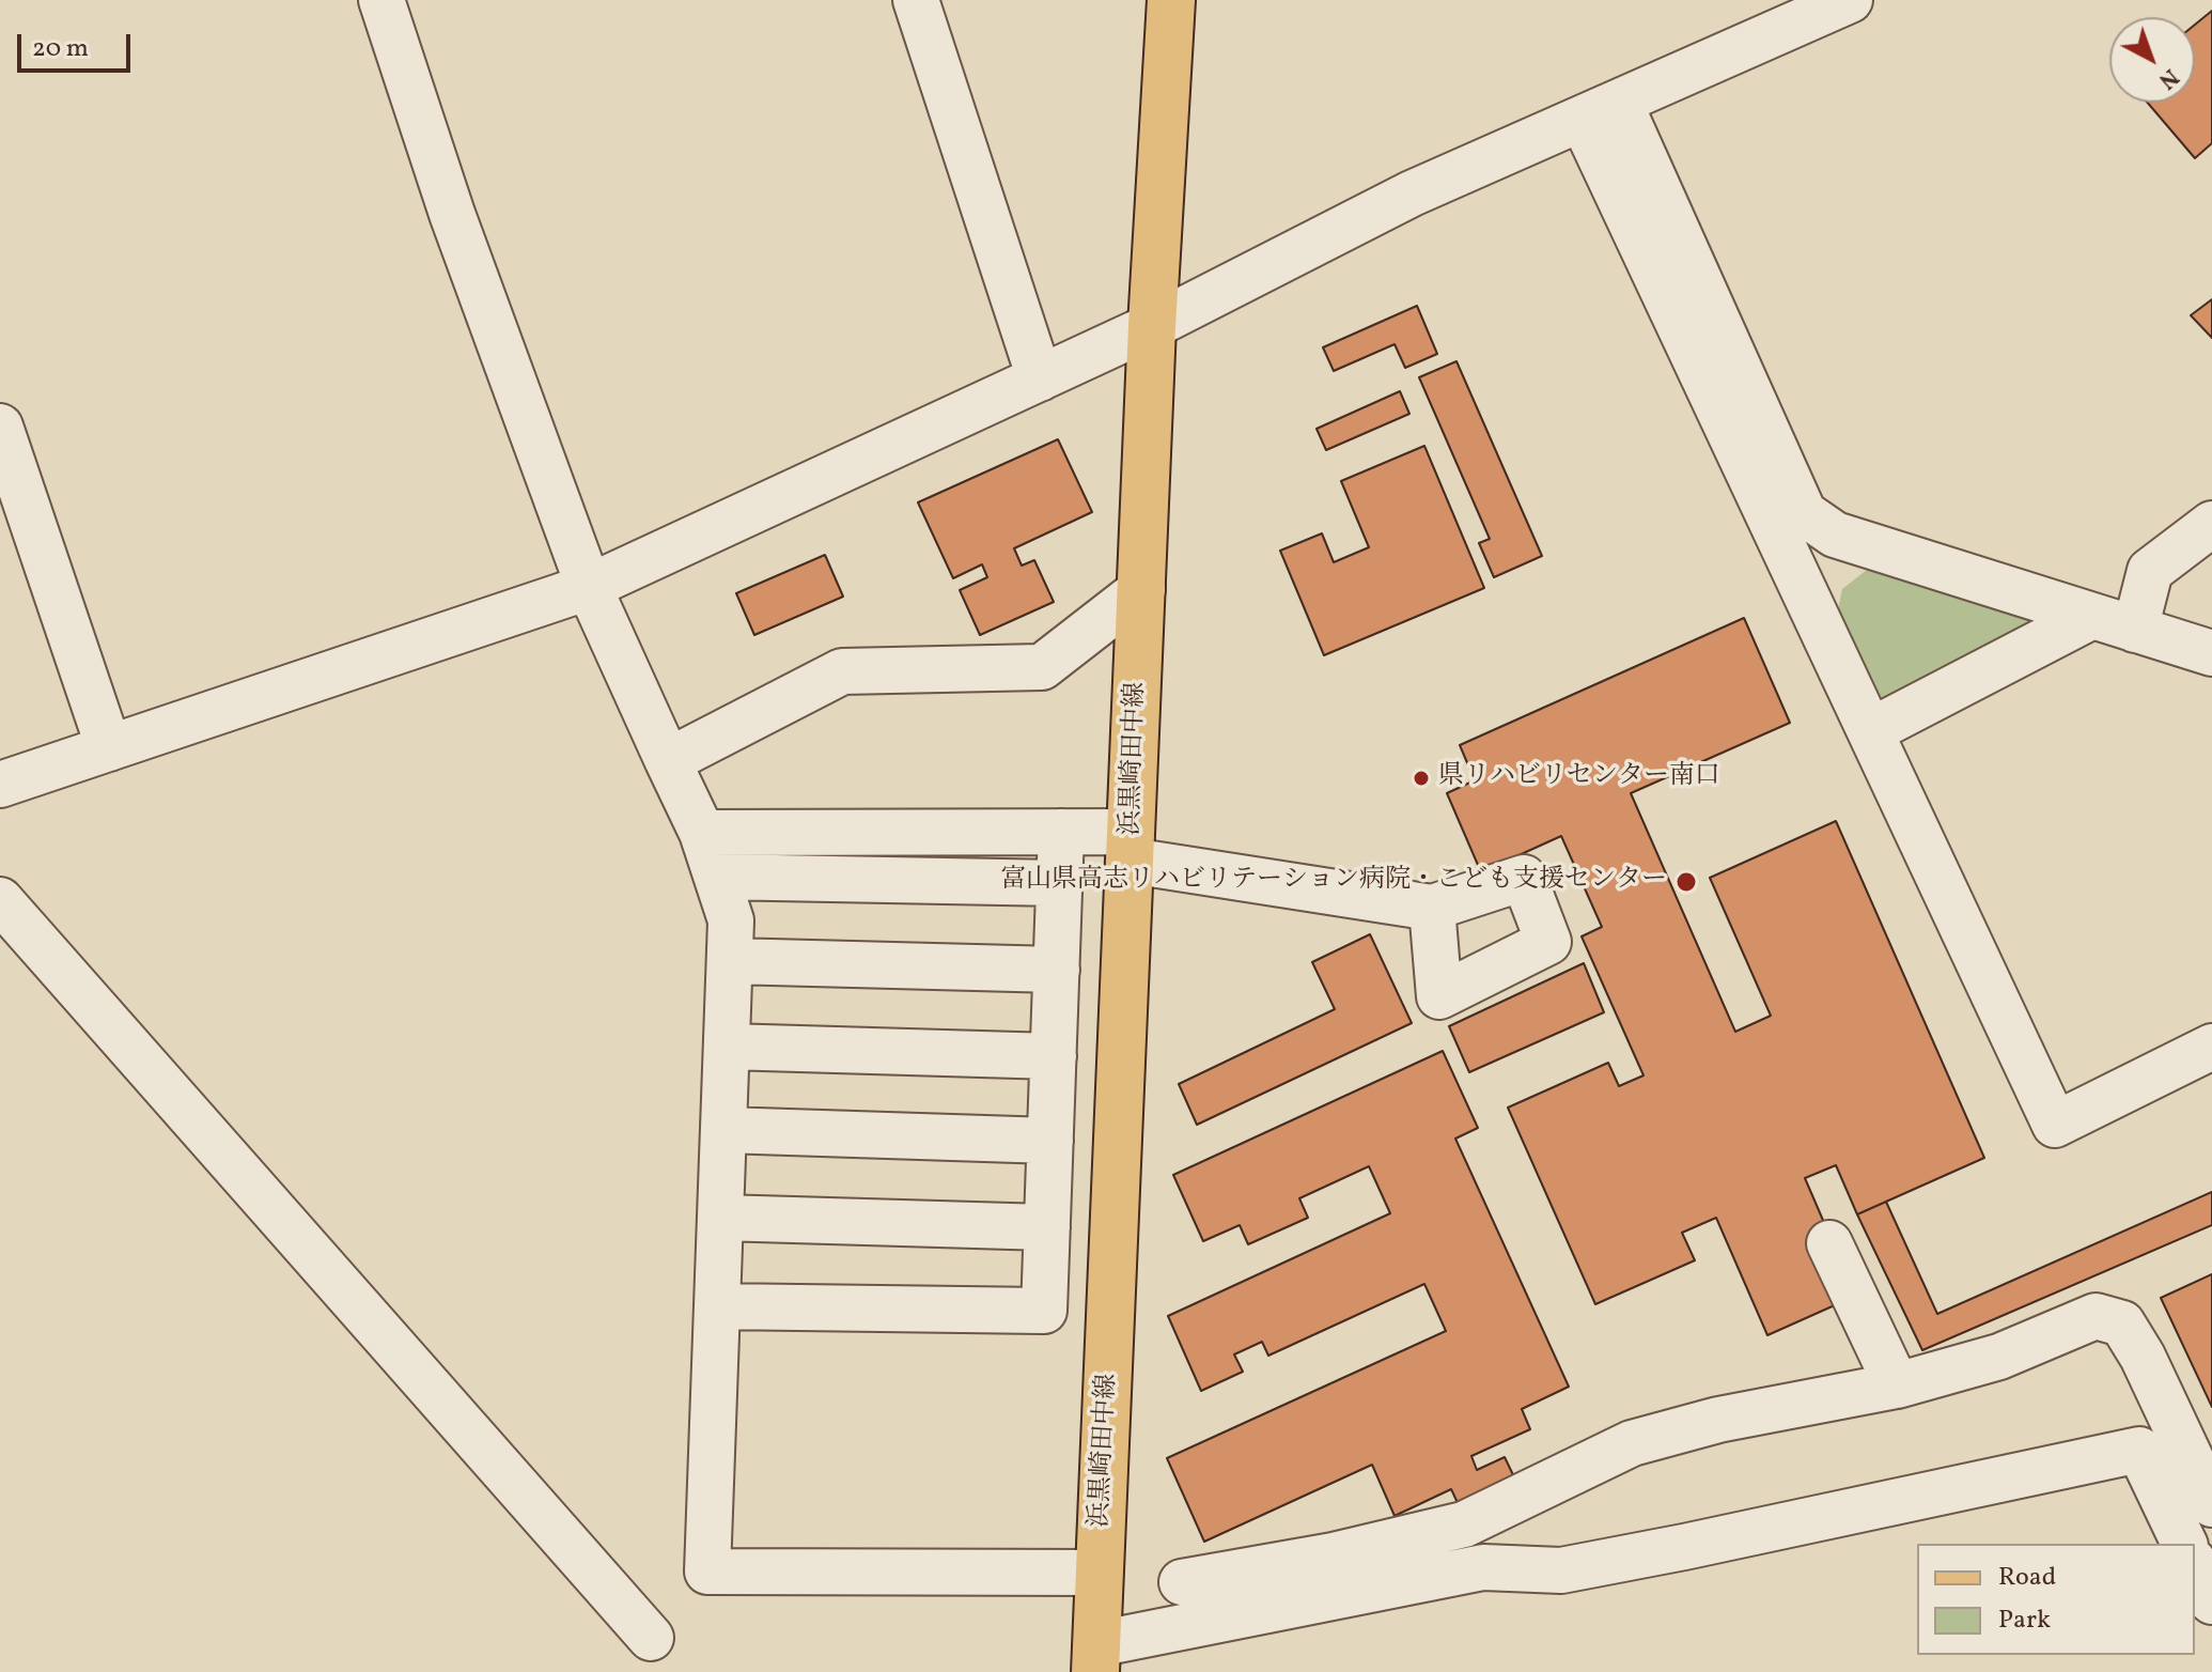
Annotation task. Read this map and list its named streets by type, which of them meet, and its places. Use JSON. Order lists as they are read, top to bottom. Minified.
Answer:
{"streets":{"main road":["浜黒崎田中線"]},"places":["県リハビリセンター南口","富山県高志リハビリテーション病院・こども支援センター"],"legend":["Road","Park"],"scale_bar":"20 m","north":"bottom right"}
